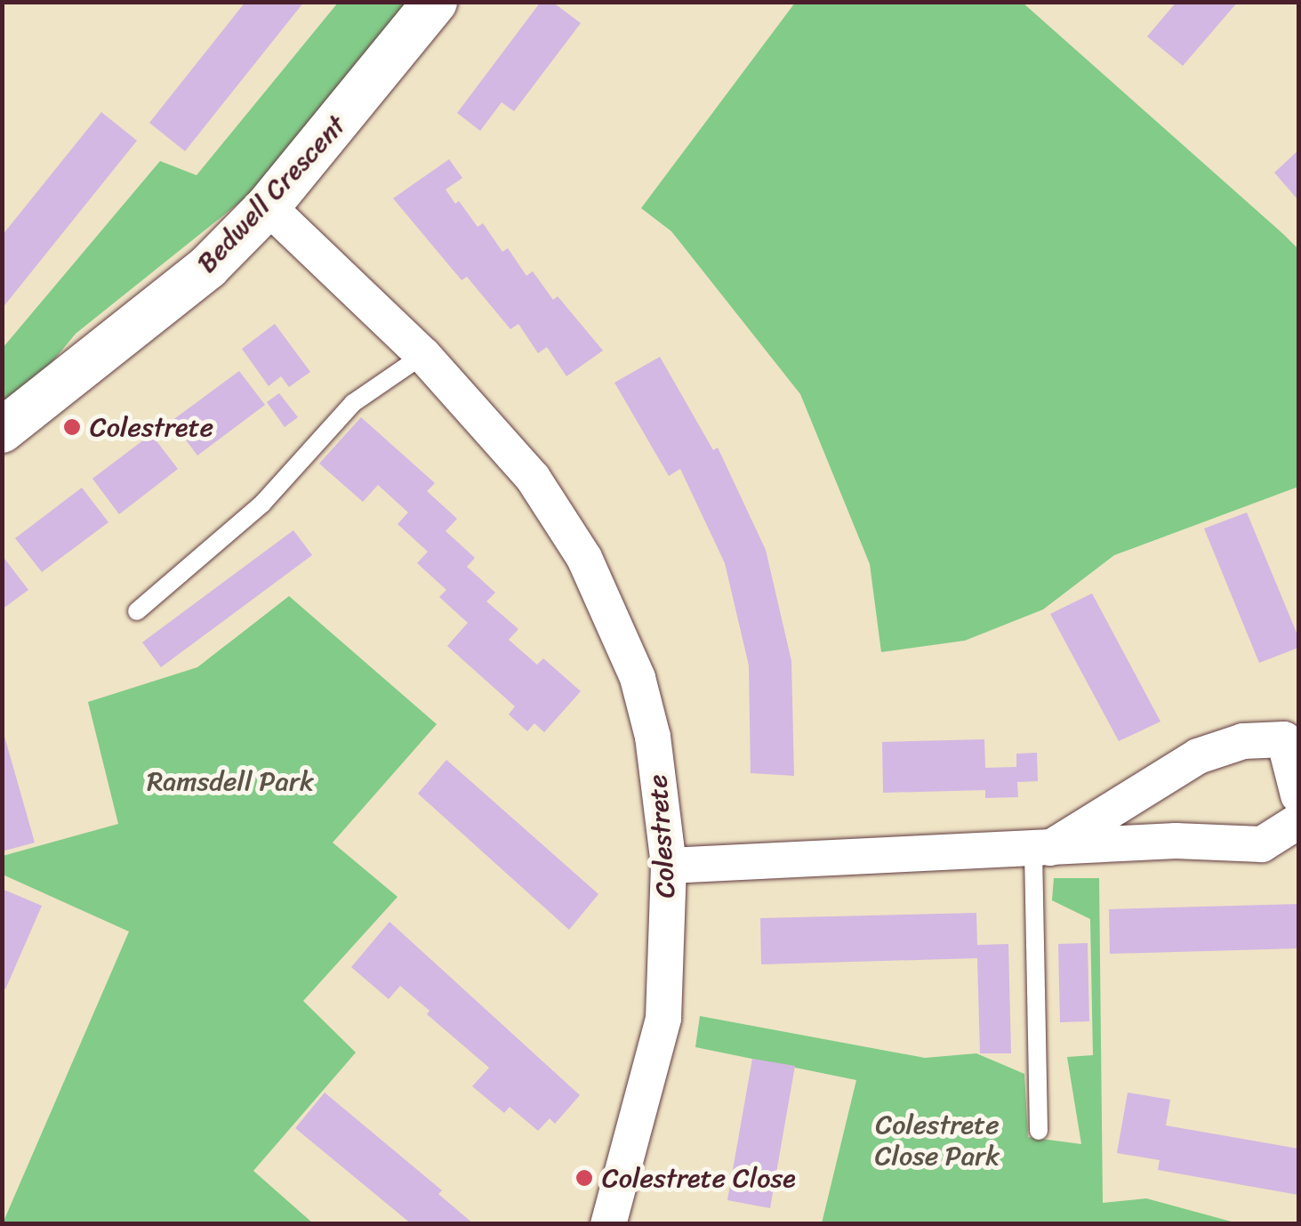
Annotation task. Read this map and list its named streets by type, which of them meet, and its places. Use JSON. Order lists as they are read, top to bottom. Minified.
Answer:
{"streets":{"street":["Bedwell Crescent","Colestrete"]},"crossings":[["Bedwell Crescent","Colestrete"]],"parks":["Ramsdell Park","Colestrete Close Park"],"places":["Colestrete","Colestrete Close"]}
